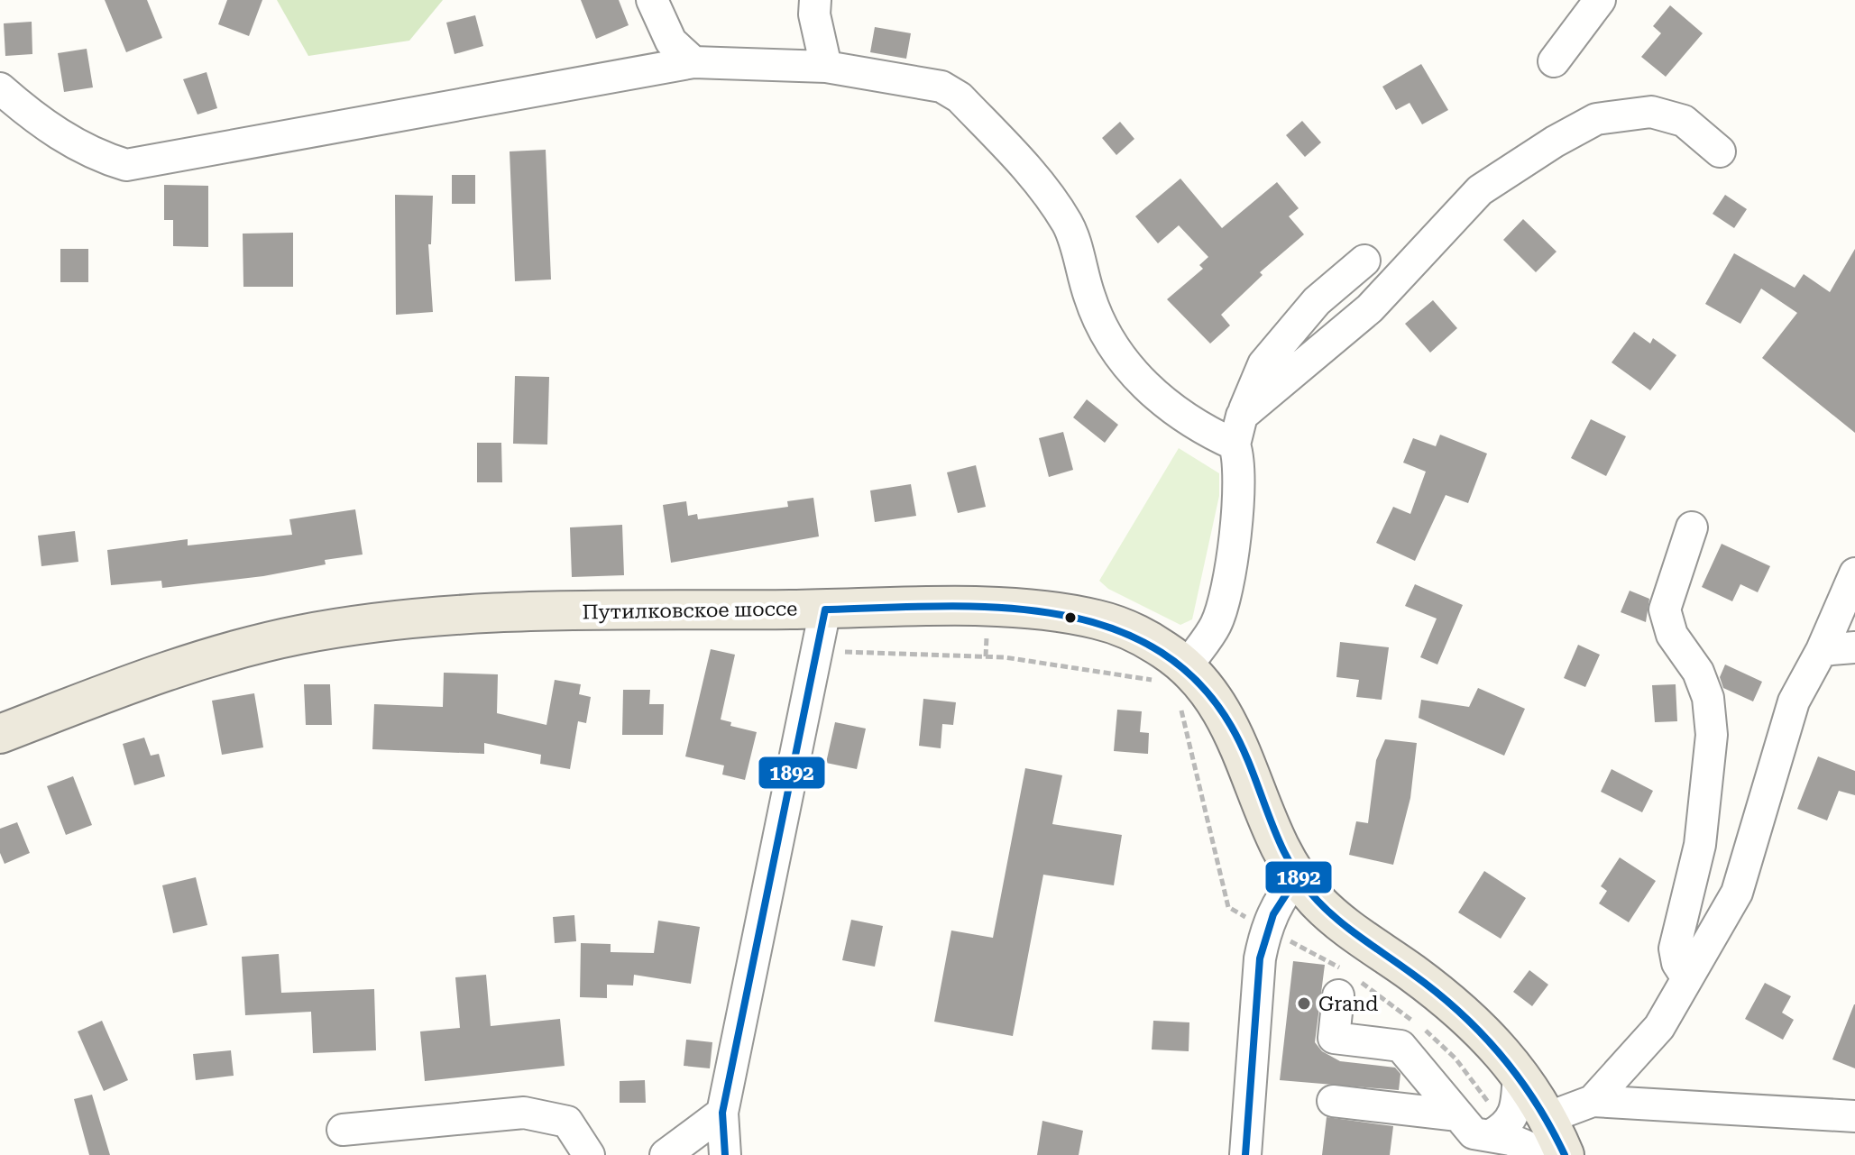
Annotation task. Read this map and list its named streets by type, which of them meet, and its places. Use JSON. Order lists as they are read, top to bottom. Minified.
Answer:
{"streets":{"main road":["Путилковское шоссе"]},"places":["Grand"],"lines":["transit line 1892"]}
